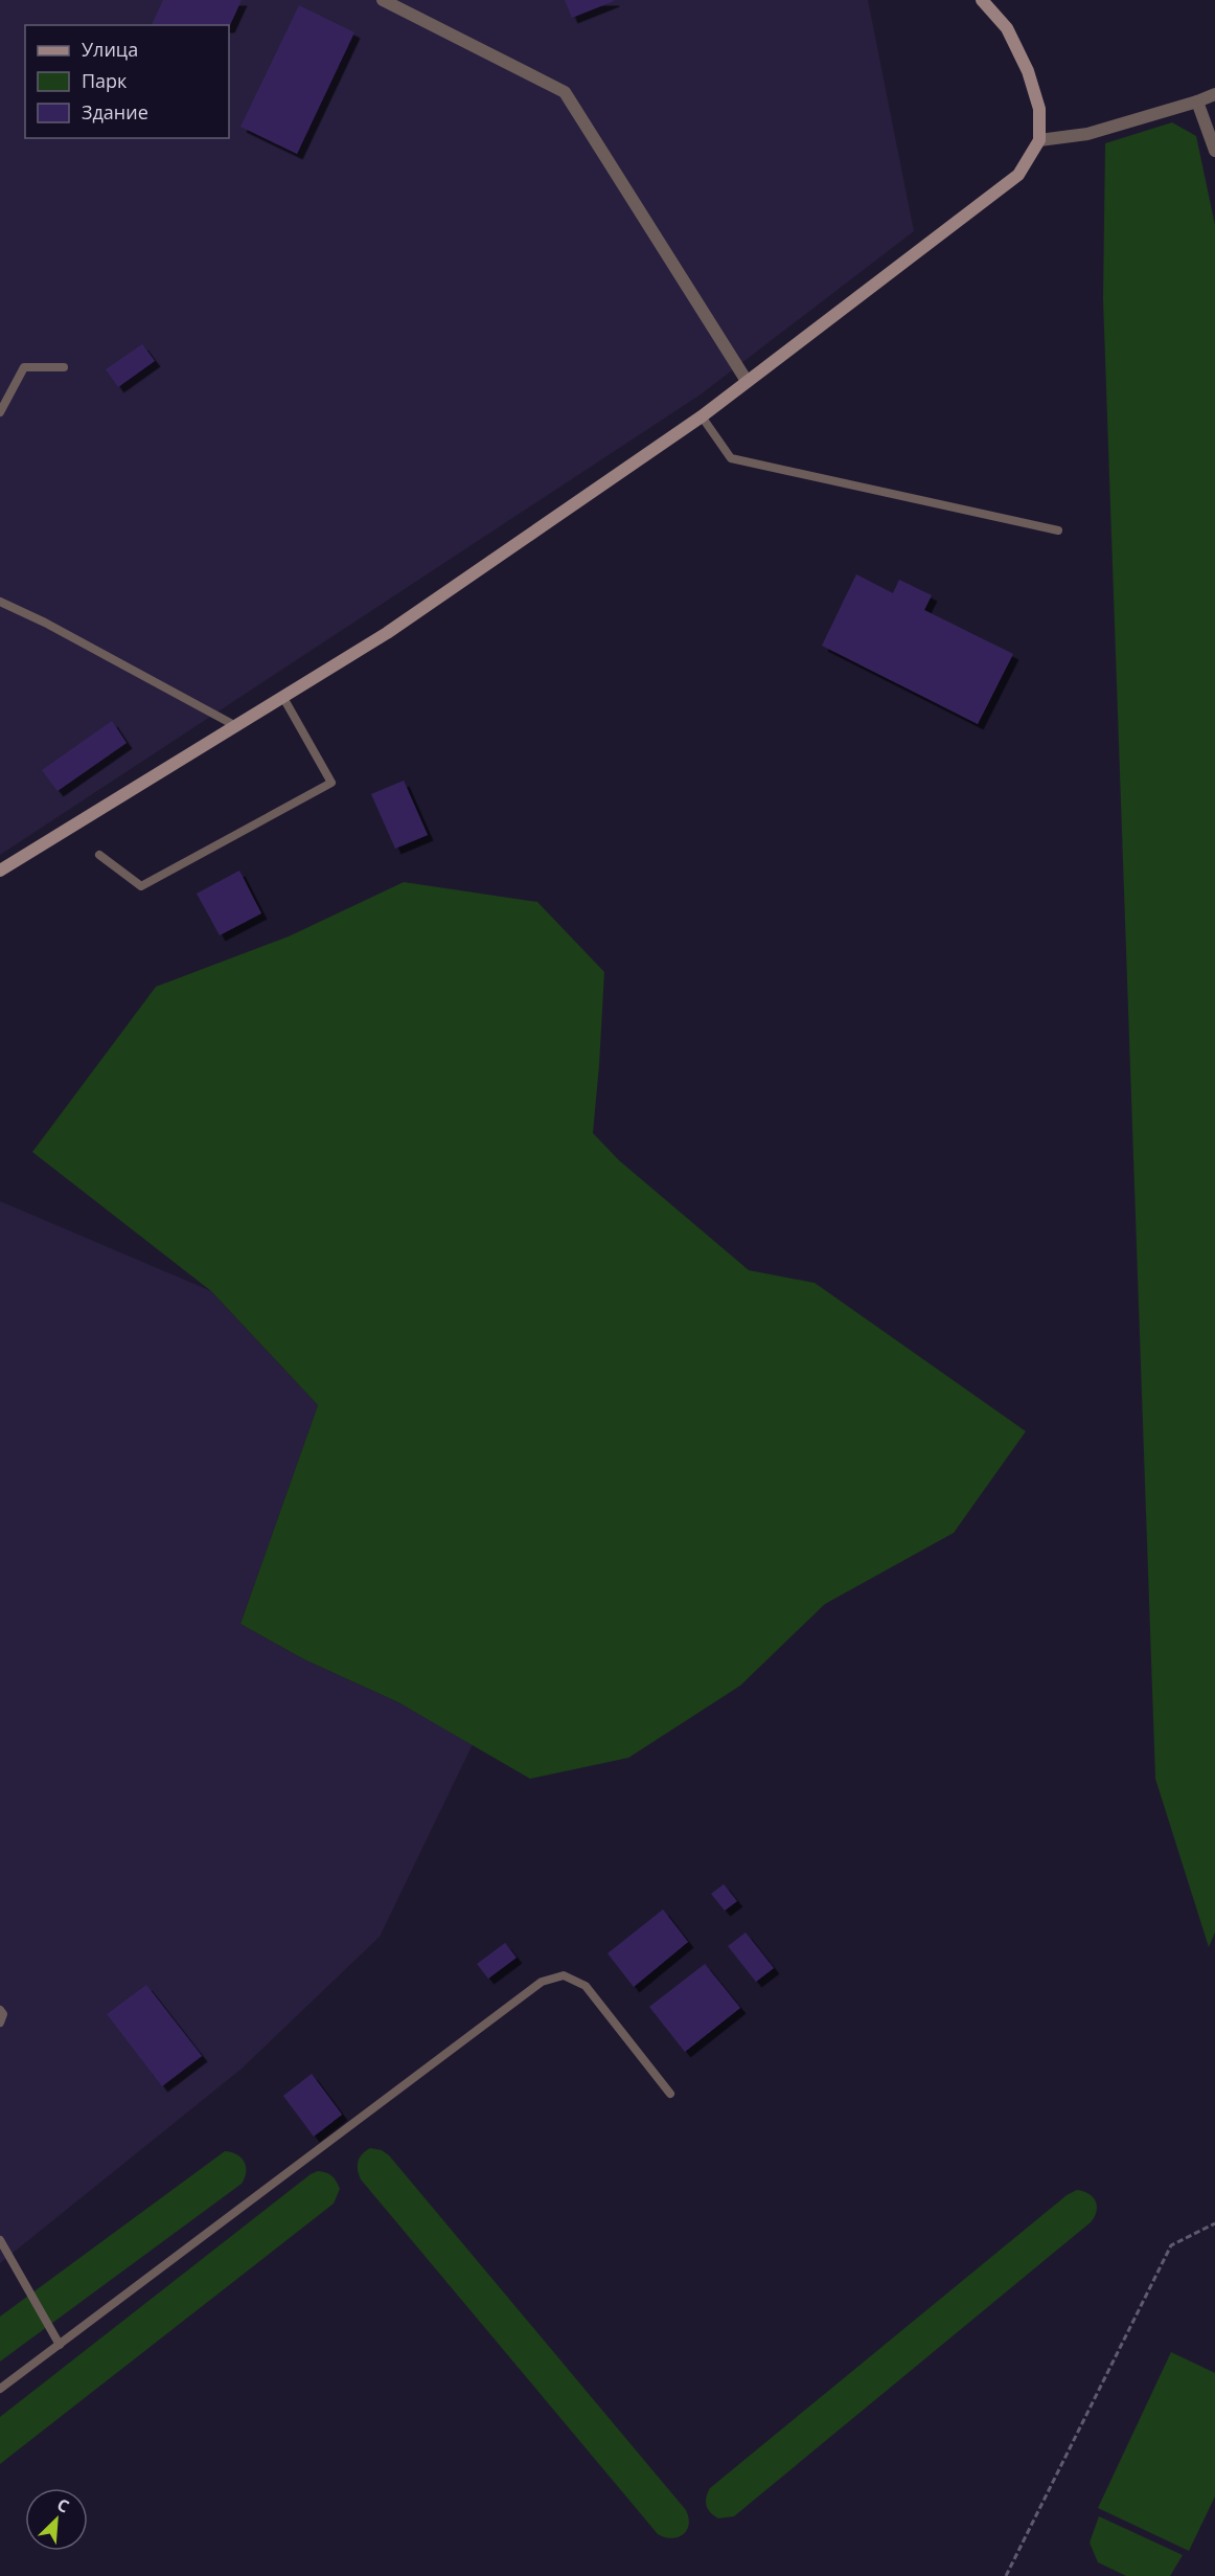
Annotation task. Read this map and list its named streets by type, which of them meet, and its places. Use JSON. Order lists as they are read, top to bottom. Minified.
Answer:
{"legend":["Улица","Парк","Здание"],"north":"top right"}
